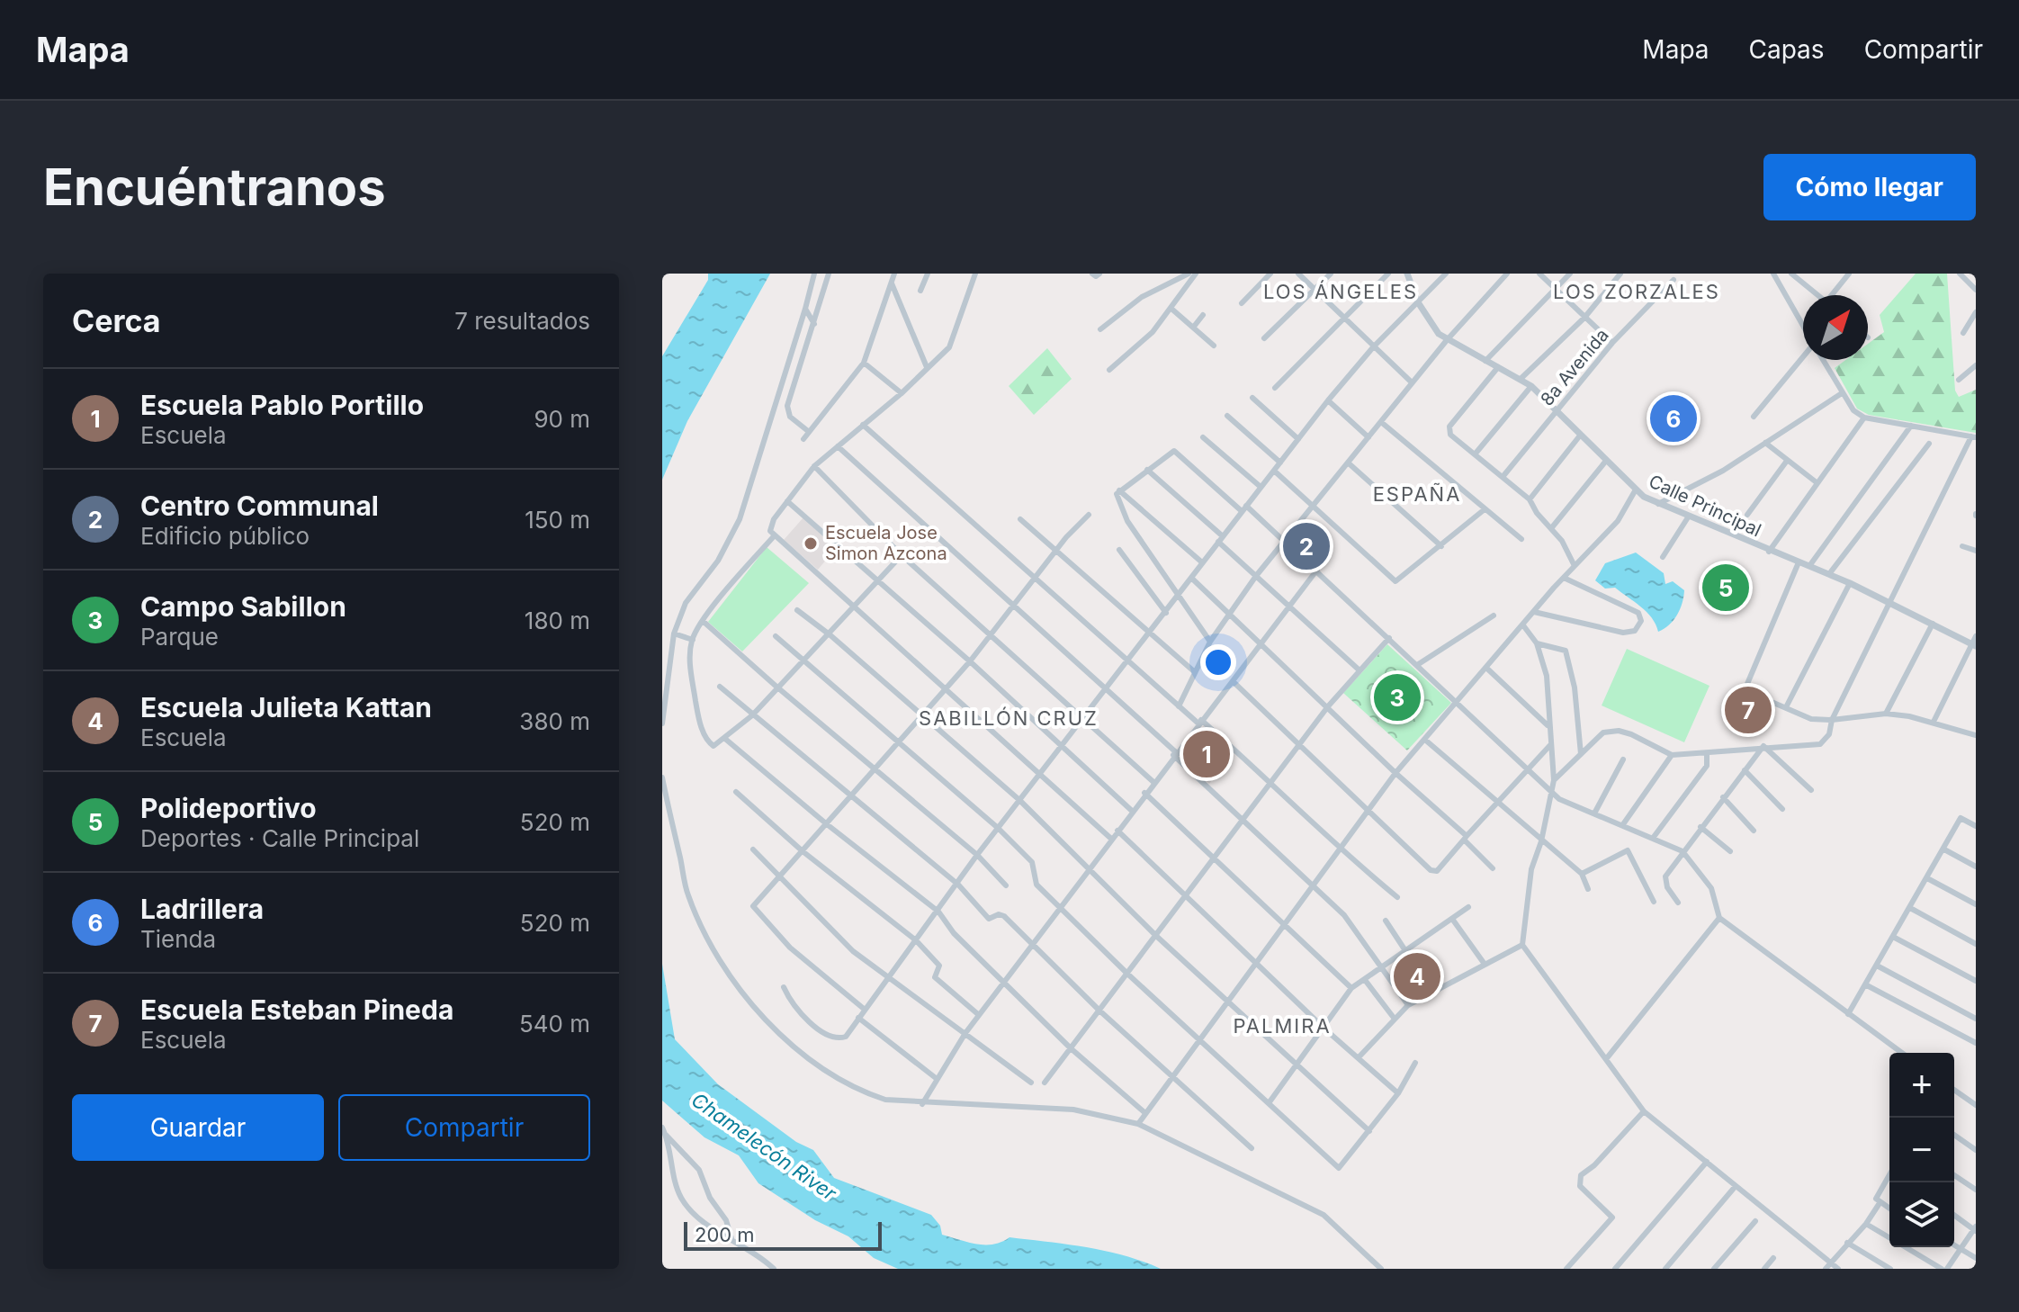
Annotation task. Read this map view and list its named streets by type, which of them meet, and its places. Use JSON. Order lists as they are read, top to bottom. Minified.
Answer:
{"streets":{"street":["8a Avenida","Calle Principal"]},"crossings":[["8a Avenida","Calle Principal"]],"districts":["LOS ÁNGELES","LOS ZORZALES","ESPAÑA","SABILLÓN CRUZ","PALMIRA"],"water":["Chamelecón River"],"places":["Escuela Jose Simon Azcona"],"scale_bar":"200 m","north":"top right","page":{"header":"Mapa","nav":["Mapa","Capas","Compartir"],"buttons":["Cómo llegar",["Guardar","Compartir"]],"title":"Encuéntranos","heading":["Cerca","7 resultados"],"list":[{"mark":"1","name":"Escuela Pablo Portillo","note":"Escuela","value":"90 m"},{"mark":"2","name":"Centro Communal","note":"Edificio público","value":"150 m"},{"mark":"3","name":"Campo Sabillon","note":"Parque","value":"180 m"},{"mark":"4","name":"Escuela Julieta Kattan","note":"Escuela","value":"380 m"},{"mark":"5","name":"Polideportivo","note":"Deportes · Calle Principal","value":"520 m"},{"mark":"6","name":"Ladrillera","note":"Tienda","value":"520 m"},{"mark":"7","name":"Escuela Esteban Pineda","note":"Escuela","value":"540 m"}],"pins":["6","2","5","3","7","1","4"],"map_buttons":["+","−"],"scale":"200 m"}}
